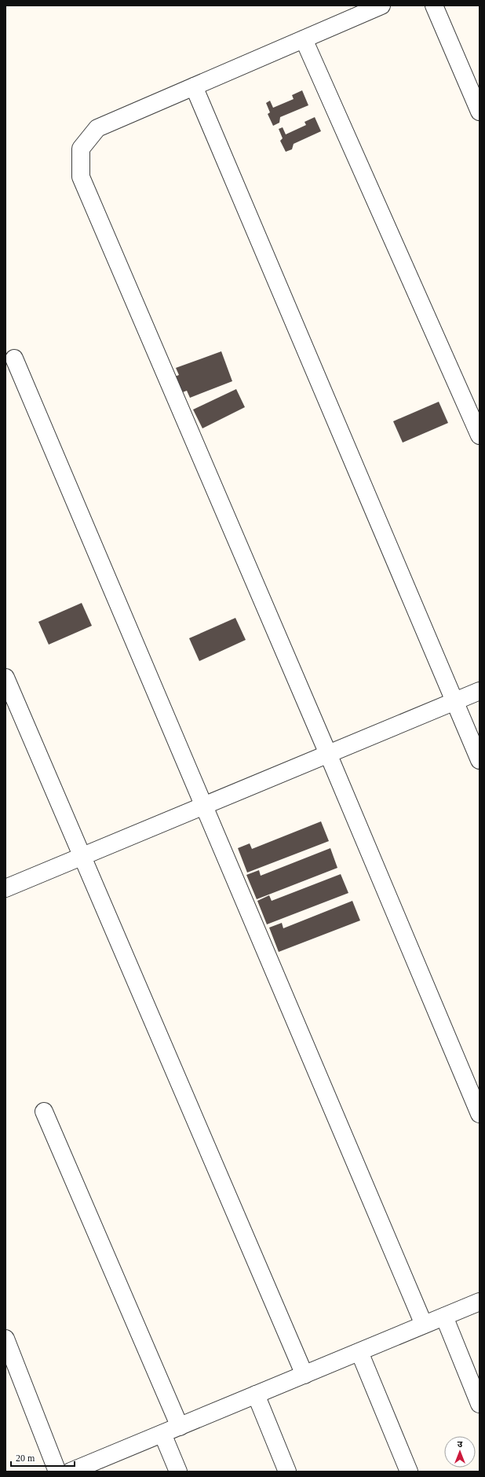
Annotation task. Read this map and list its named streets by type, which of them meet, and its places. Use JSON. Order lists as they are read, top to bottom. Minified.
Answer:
{"scale_bar":"20 m","north":"top"}
